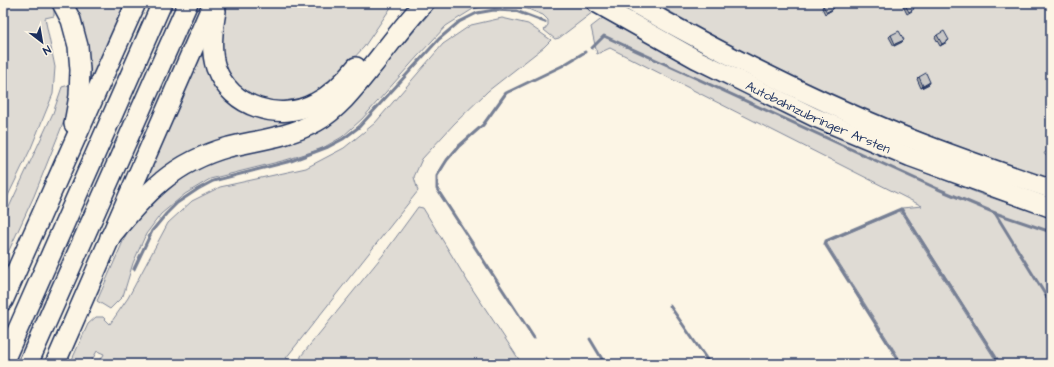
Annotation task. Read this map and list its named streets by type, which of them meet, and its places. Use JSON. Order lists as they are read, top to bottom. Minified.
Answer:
{"streets":{"highway":["Autobahnzubringer Arsten"]},"north":"bottom right"}
